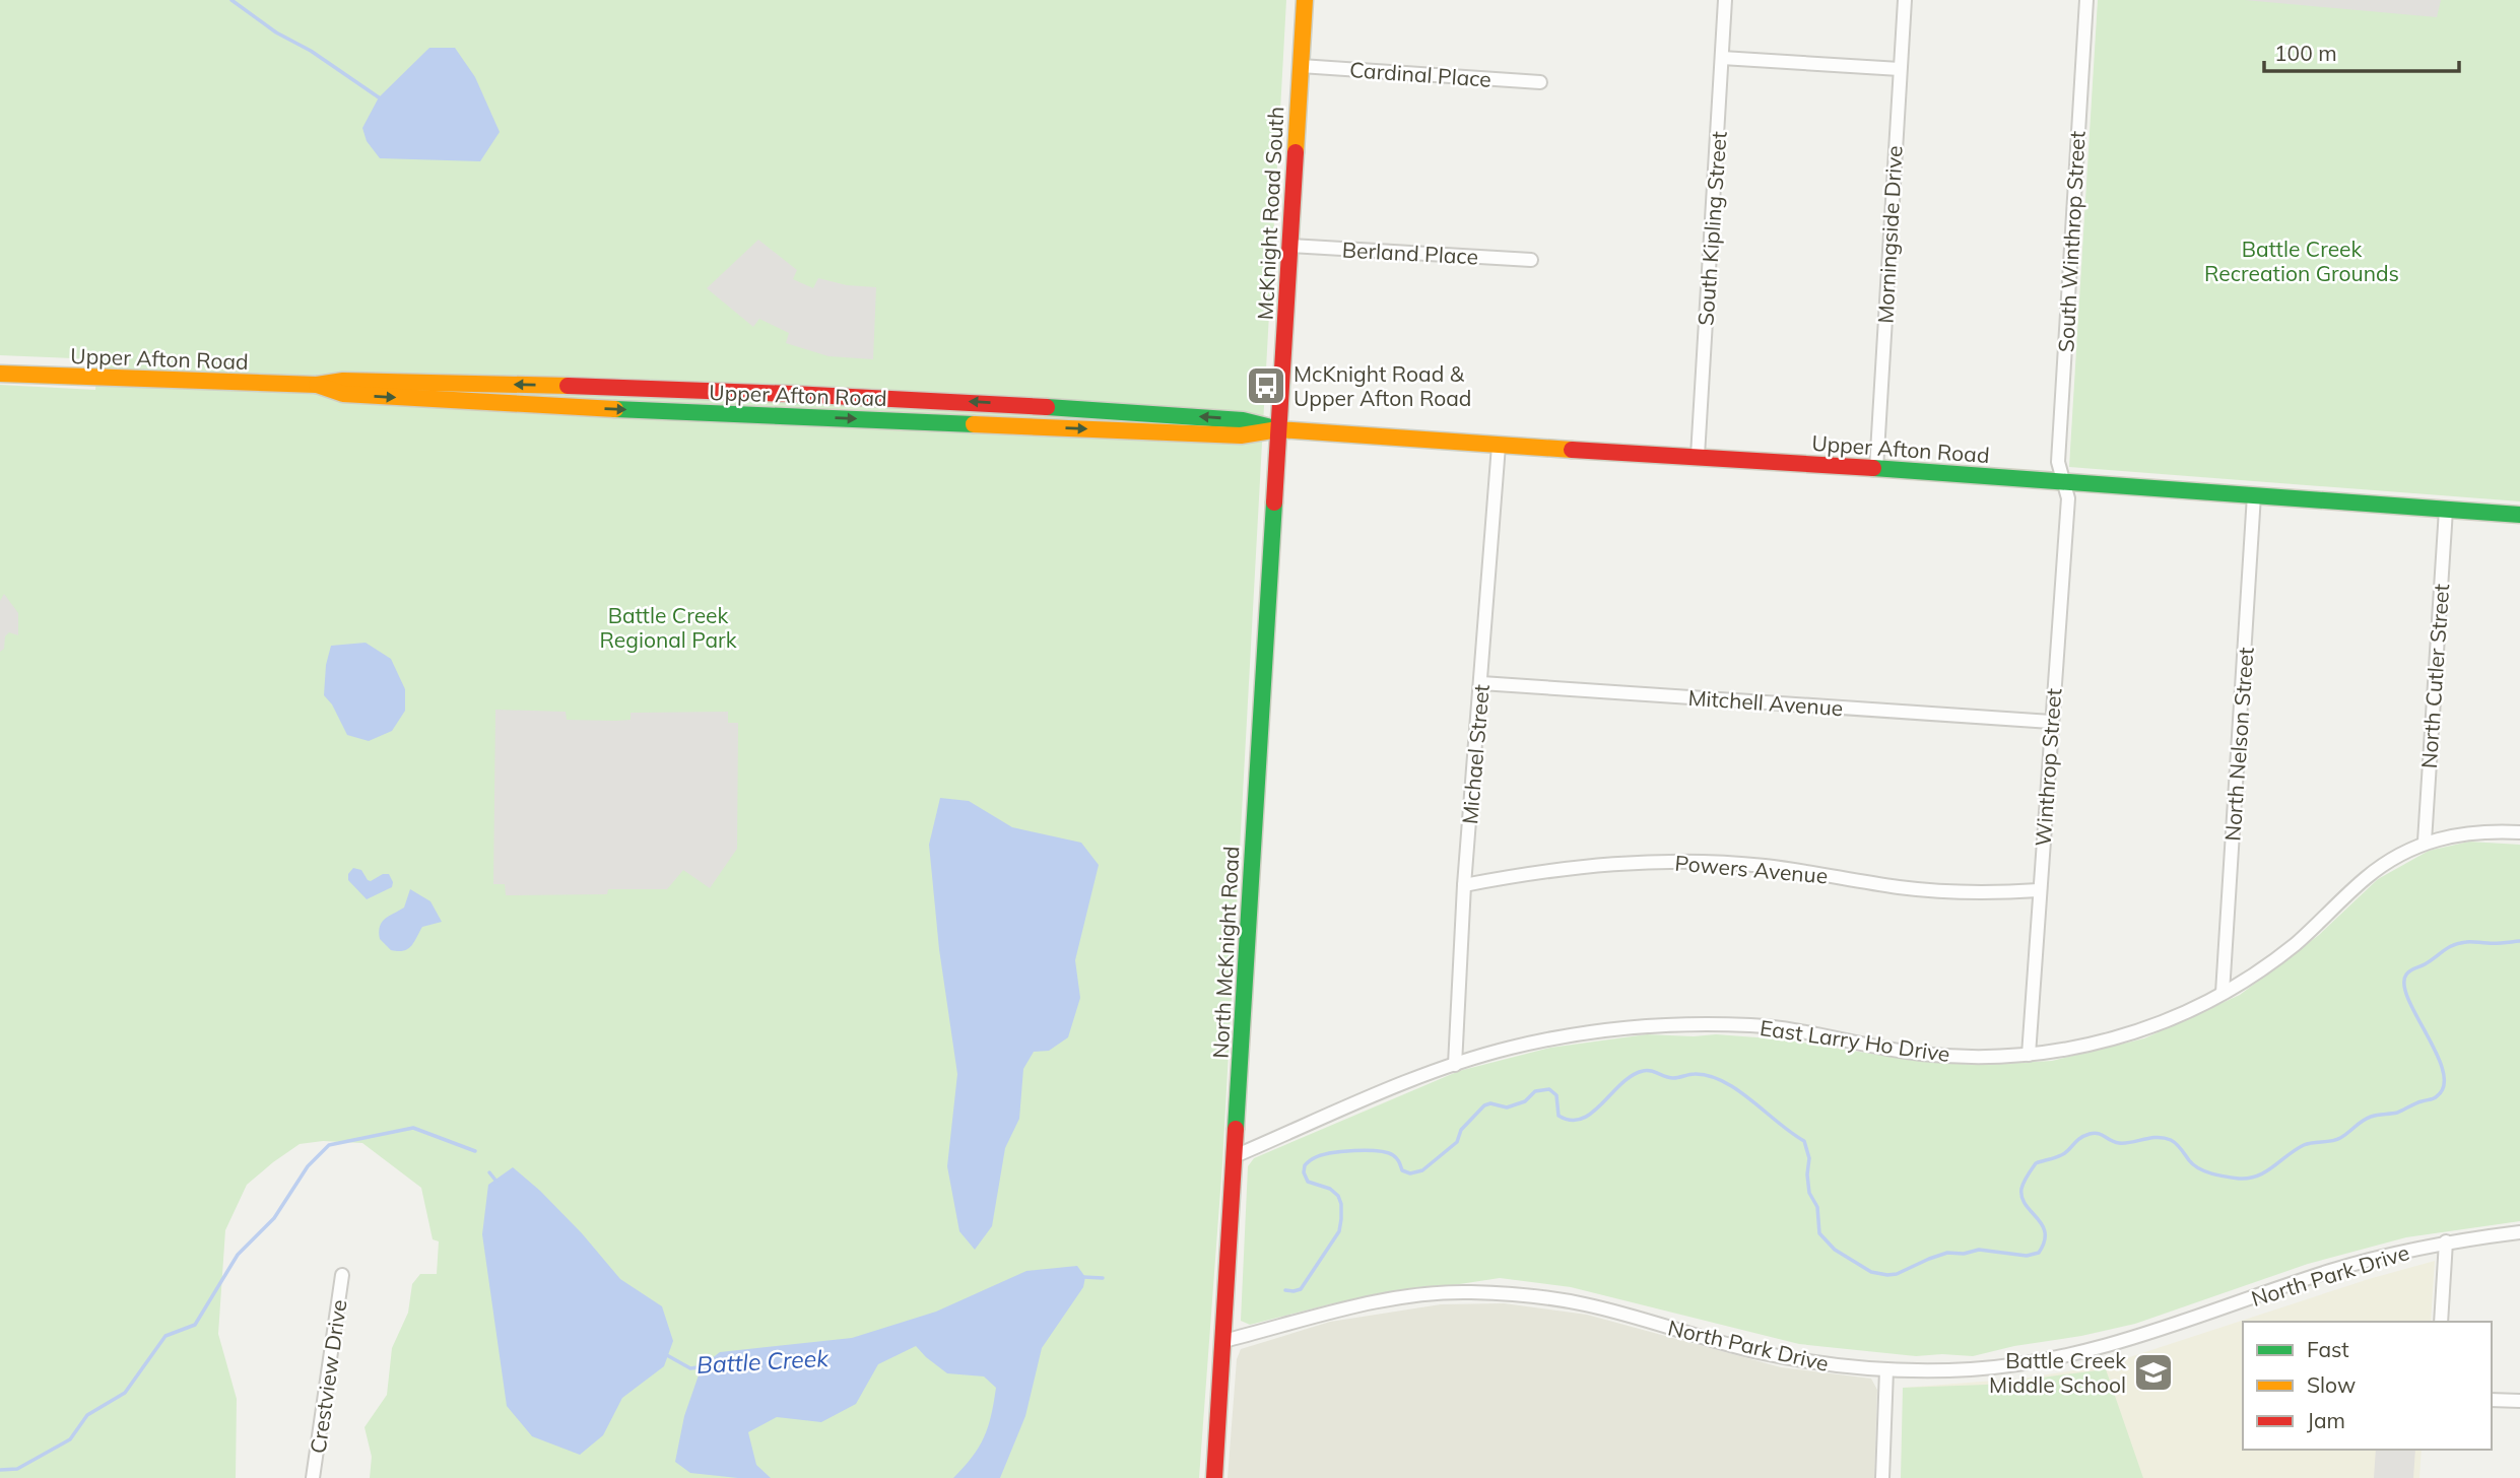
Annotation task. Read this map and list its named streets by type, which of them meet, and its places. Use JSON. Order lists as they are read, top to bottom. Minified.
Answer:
{"streets":{"street":["Cardinal Place","McKnight Road South","South Kipling Street","Morningside Drive","South Winthrop Street","Berland Place","Upper Afton Road","North Cutler Street","Mitchell Avenue","North Nelson Street","Michael Street","Winthrop Street","Powers Avenue","North McKnight Road","East Larry Ho Drive","North Park Drive","Crestview Drive"]},"crossings":[["Cardinal Place","McKnight Road South"],["McKnight Road South","Berland Place"],["McKnight Road South","Upper Afton Road"],["McKnight Road South","North McKnight Road"],["South Kipling Street","Upper Afton Road"],["Morningside Drive","Upper Afton Road"],["South Winthrop Street","Upper Afton Road"],["South Winthrop Street","Winthrop Street"],["Upper Afton Road","North Cutler Street"],["Upper Afton Road","North Nelson Street"],["Upper Afton Road","Michael Street"],["Upper Afton Road","Winthrop Street"],["Upper Afton Road","North McKnight Road"],["North Cutler Street","East Larry Ho Drive"],["Mitchell Avenue","Michael Street"],["Mitchell Avenue","Winthrop Street"],["North Nelson Street","East Larry Ho Drive"],["Michael Street","Powers Avenue"],["Michael Street","East Larry Ho Drive"],["Winthrop Street","Powers Avenue"],["Winthrop Street","East Larry Ho Drive"],["North McKnight Road","East Larry Ho Drive"],["North McKnight Road","North Park Drive"]],"water":["Battle Creek"],"parks":["Battle Creek Recreation Grounds","Battle Creek Regional Park"],"places":{"bus stop":["McKnight Road & Upper Afton Road"],"school or university":["Battle Creek Middle School"]},"legend":["Fast","Slow","Jam"],"scale_bar":"100 m"}
